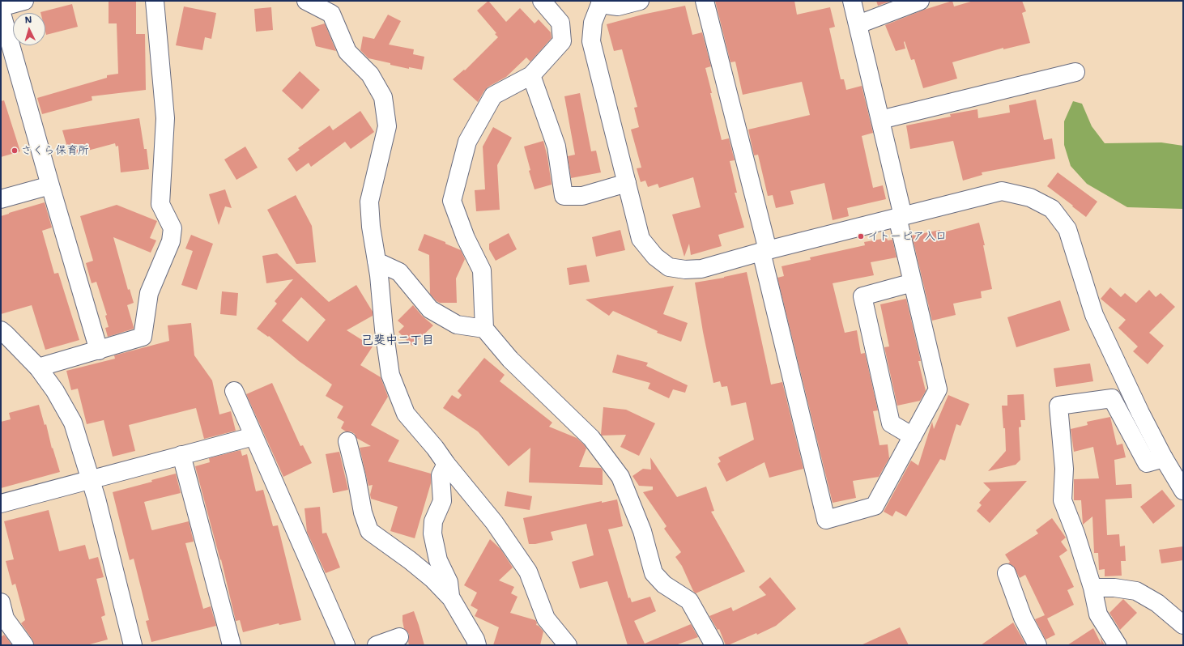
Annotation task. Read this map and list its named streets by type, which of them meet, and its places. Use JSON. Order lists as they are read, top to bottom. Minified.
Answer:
{"districts":["己斐中二丁目"],"places":["さくら保育所","イトーピア入口"],"north":"top"}
